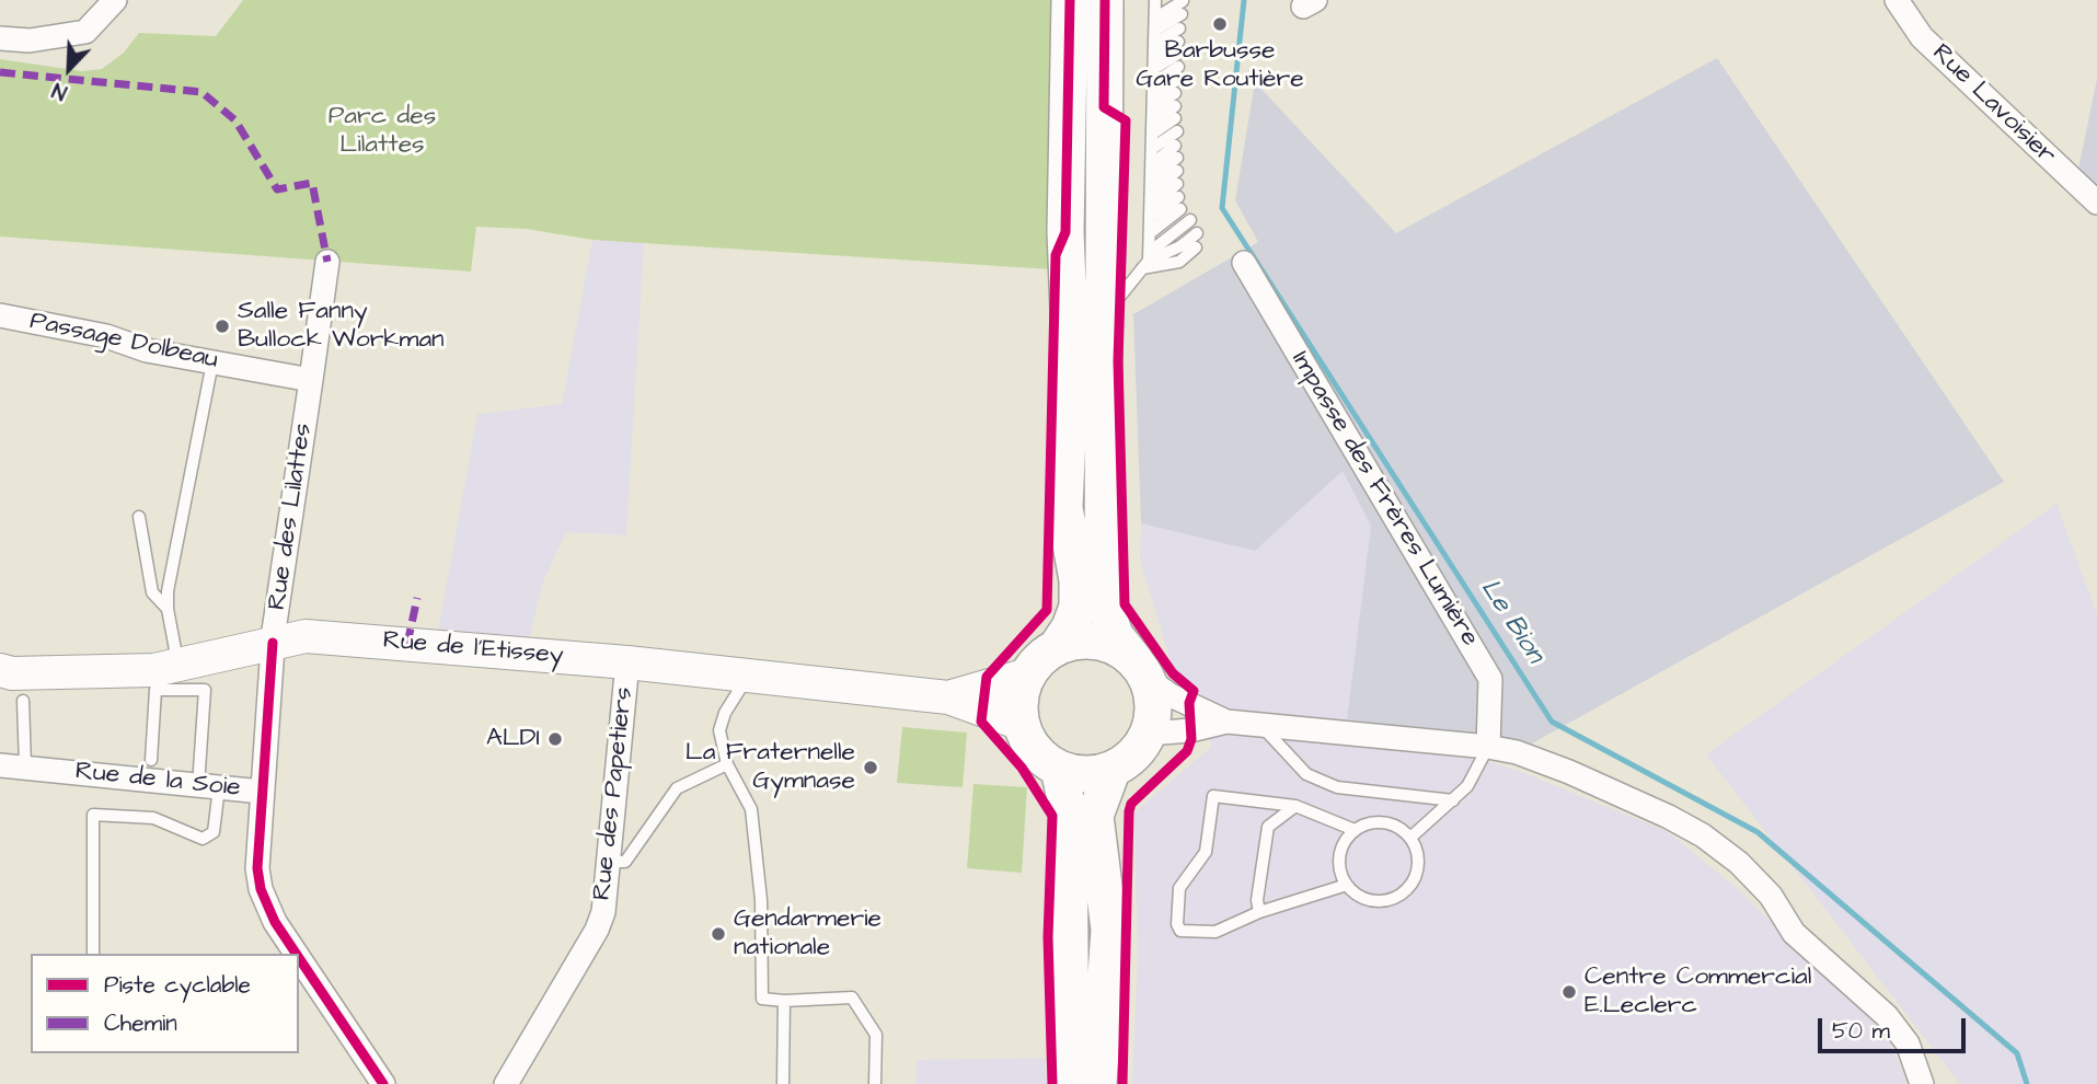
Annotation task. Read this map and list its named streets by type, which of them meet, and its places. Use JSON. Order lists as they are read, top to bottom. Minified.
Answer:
{"streets":{"street":["Rue Lavoisier","Passage Dolbeau","Impasse des Frères Lumière","Rue des Lilattes","Rue de l'Etissey","Rue de la Soie","Rue des Papetiers"]},"crossings":[["Passage Dolbeau","Rue des Lilattes"],["Rue des Lilattes","Rue de l'Etissey"],["Rue des Lilattes","Rue de la Soie"],["Rue de l'Etissey","Rue des Papetiers"]],"water":["Le Bion"],"parks":["Parc des Lilattes"],"places":["Barbusse Gare Routière","Salle Fanny Bullock Workman","ALDI","La Fraternelle Gymnase","Gendarmerie nationale","Centre Commercial E.Leclerc"],"legend":["Piste cyclable","Chemin"],"scale_bar":"50 m","north":"bottom left"}
